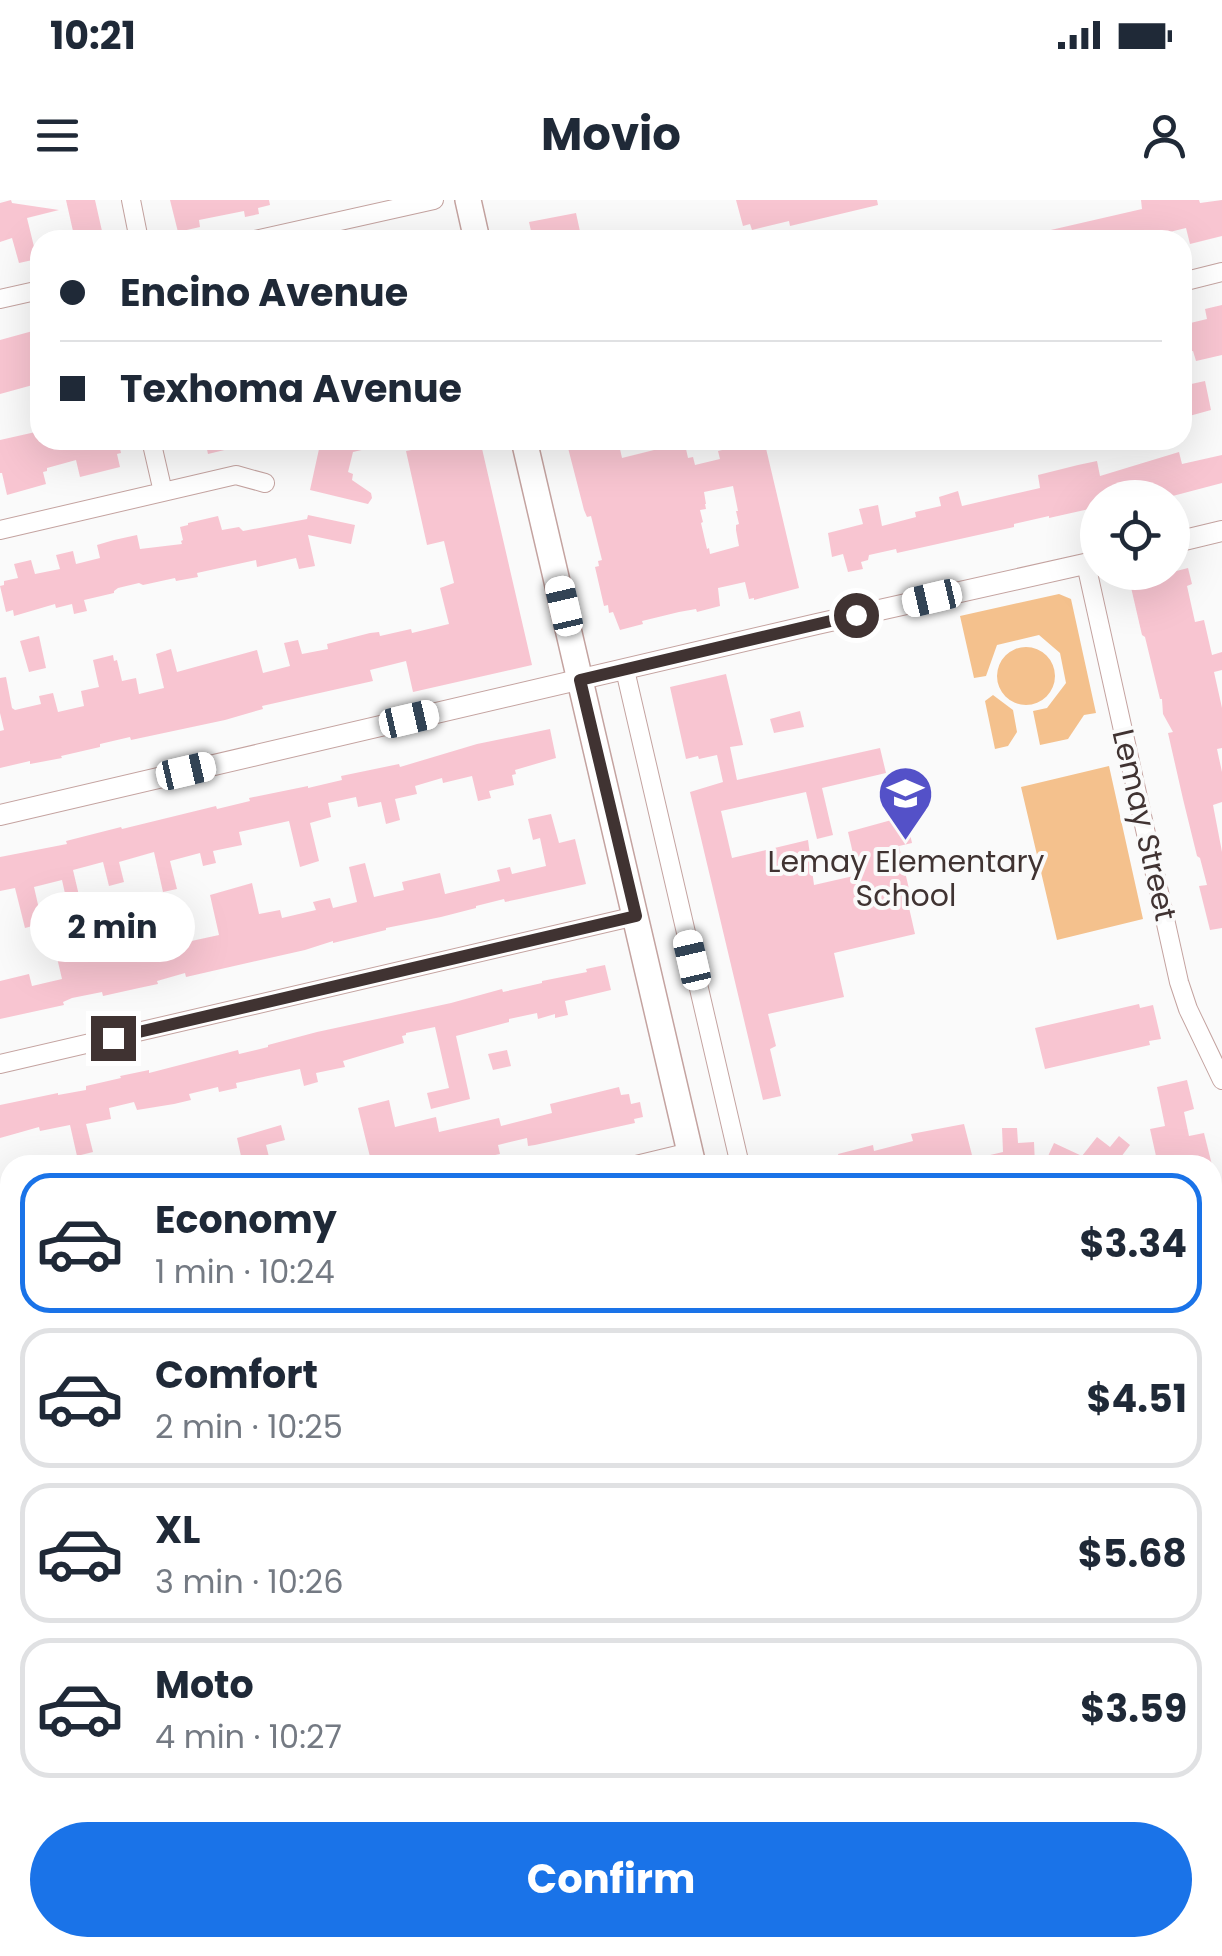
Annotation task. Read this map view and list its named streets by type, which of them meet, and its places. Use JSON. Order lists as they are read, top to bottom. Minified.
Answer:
{"streets":{"street":["Lemay Street"]},"places":{"school or university":["Lemay Elementary School"]},"page":{"status":"10:21","header":"Movio","banner":["Encino Avenue","Texhoma Avenue"],"bubble":"2 min","list":[{"name":"Economy","note":"1 min · 10:24","value":"$3.34"},{"name":"Comfort","note":"2 min · 10:25","value":"$4.51"},{"name":"XL","note":"3 min · 10:26","value":"$5.68"},{"name":"Moto","note":"4 min · 10:27","value":"$3.59"}],"buttons":"Confirm"}}
